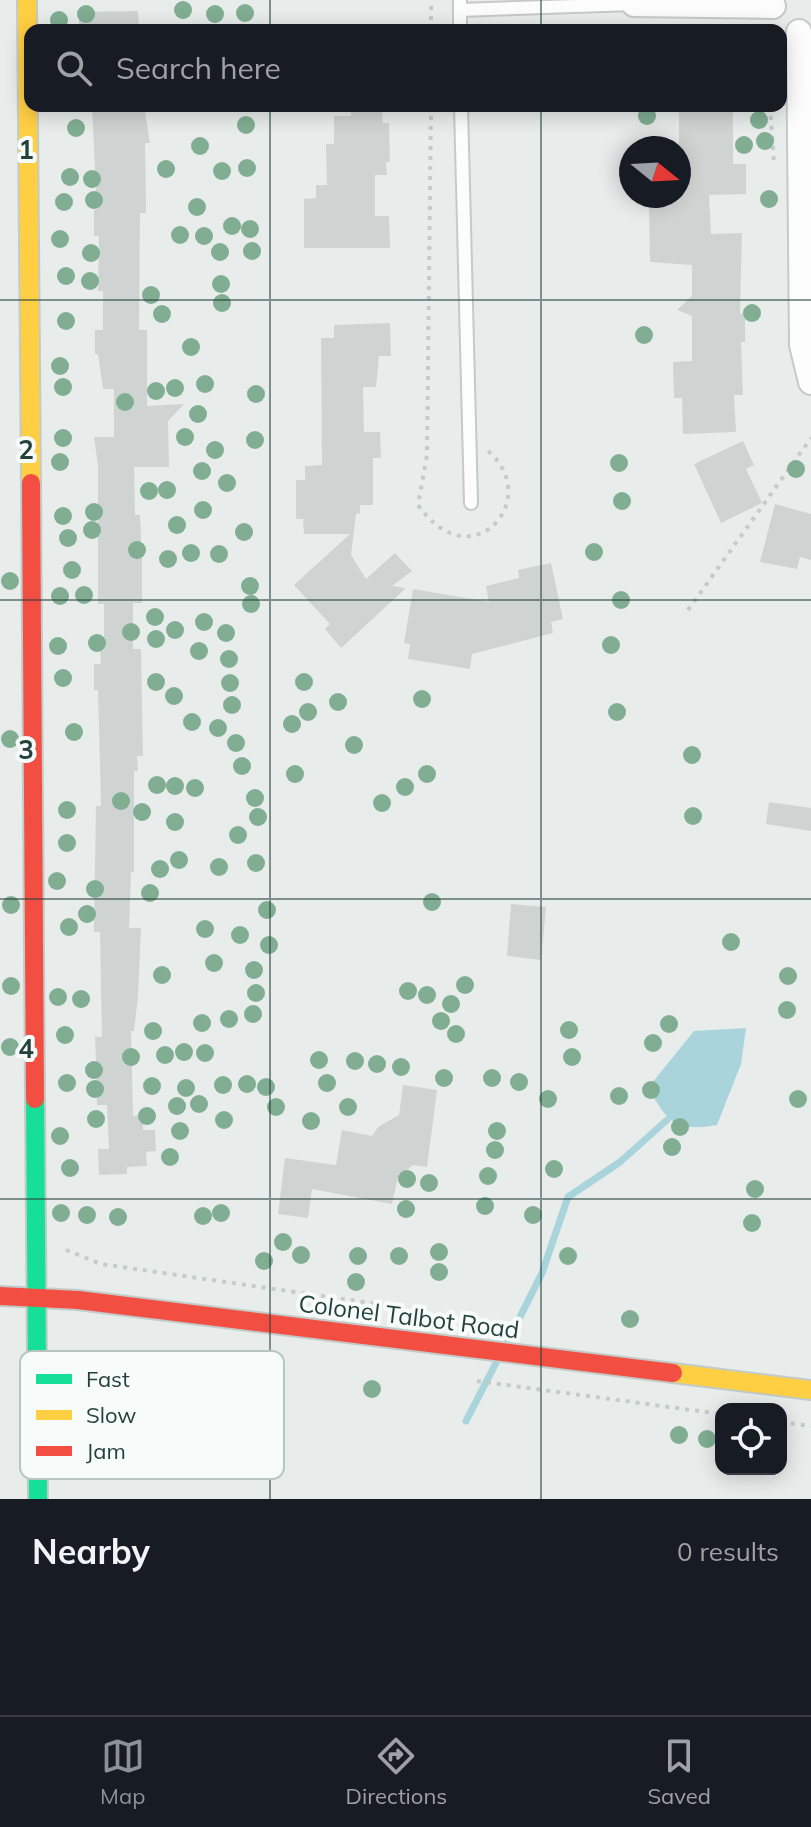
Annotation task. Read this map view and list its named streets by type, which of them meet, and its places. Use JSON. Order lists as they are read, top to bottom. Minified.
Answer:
{"streets":{"street":["Colonel Talbot Road"]},"legend":["Fast","Slow","Jam"],"north":"right","page":{"search":"Search here","heading":["Nearby","0 results"],"nav":["Map","Directions","Saved"]},"grid":{"rows":["1","2","3","4"]}}
